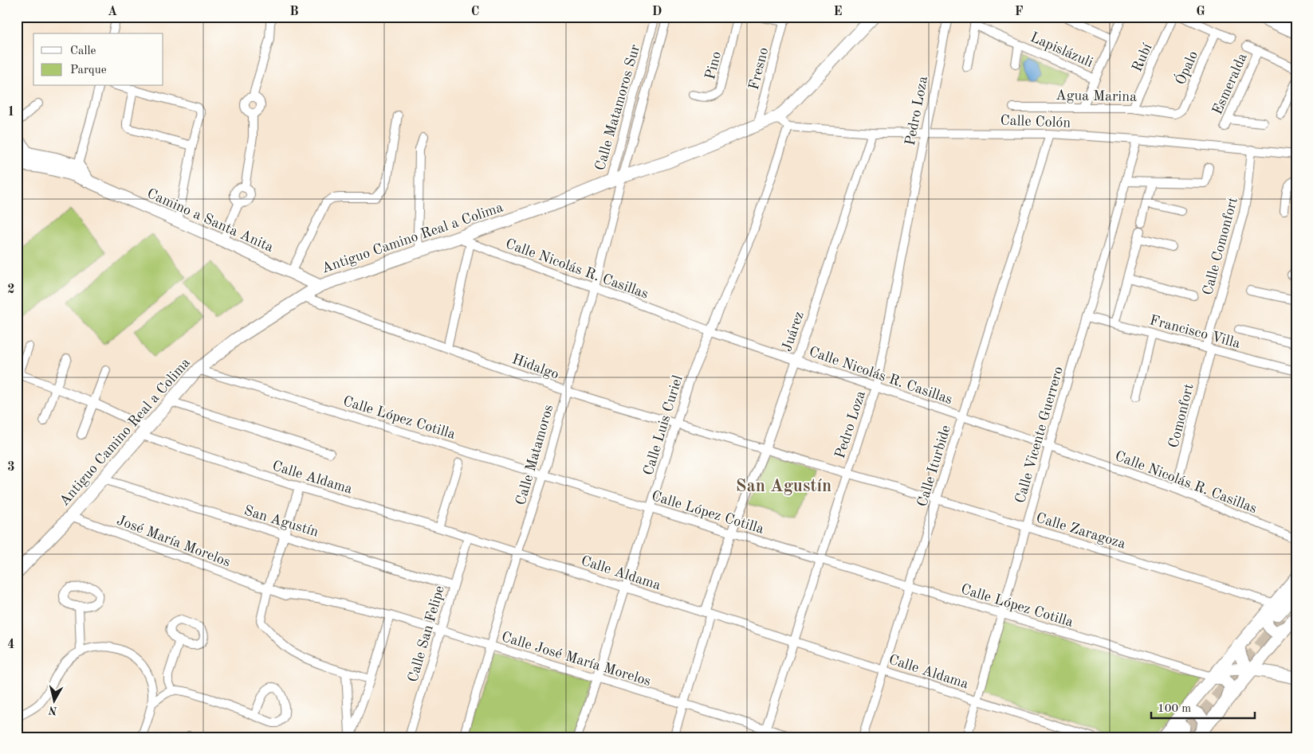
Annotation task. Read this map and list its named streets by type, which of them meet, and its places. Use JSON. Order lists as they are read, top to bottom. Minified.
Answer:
{"streets":{"main road":["Camino a Santa Anita","Antiguo Camino Real a Colima"],"street":["Lapislázuli","Rubí","Pino","Ópalo","Fresno","Esmeralda","Agua Marina","Calle Matamoros Sur","Pedro Loza","Calle Colón","Calle Comonfort","Calle Nicolás R. Casillas","Juárez","Francisco Villa","Hidalgo","Comonfort","Calle López Cotilla","Calle Luis Curiel","Calle Vicente Guerrero","Calle Matamoros","Calle Iturbide","Calle Aldama","San Agustín","Calle Zaragoza","José María Morelos","Calle San Felipe","Calle José María Morelos"]},"crossings":[["Rubí","Agua Marina"],["Ópalo","Agua Marina"],["Fresno","Antiguo Camino Real a Colima"],["Calle Matamoros Sur","Antiguo Camino Real a Colima"],["Calle Matamoros Sur","Calle Matamoros"],["Pedro Loza","Calle Colón"],["Pedro Loza","Calle Nicolás R. Casillas"],["Pedro Loza","Calle López Cotilla"],["Pedro Loza","Calle Aldama"],["Pedro Loza","Calle Zaragoza"],["Pedro Loza","Calle José María Morelos"],["Calle Colón","Calle Comonfort"],["Calle Colón","Juárez"],["Calle Colón","Calle Luis Curiel"],["Calle Colón","Calle Vicente Guerrero"],["Calle Colón","Calle Iturbide"],["Camino a Santa Anita","Antiguo Camino Real a Colima"],["Antiguo Camino Real a Colima","Calle Nicolás R. Casillas"],["Antiguo Camino Real a Colima","Hidalgo"],["Antiguo Camino Real a Colima","Calle López Cotilla"],["Antiguo Camino Real a Colima","Calle Matamoros"],["Antiguo Camino Real a Colima","Calle Aldama"],["Antiguo Camino Real a Colima","San Agustín"],["Antiguo Camino Real a Colima","José María Morelos"],["Calle Comonfort","Francisco Villa"],["Calle Comonfort","Comonfort"],["Calle Nicolás R. Casillas","Juárez"],["Calle Nicolás R. Casillas","Comonfort"],["Calle Nicolás R. Casillas","Calle Luis Curiel"],["Calle Nicolás R. Casillas","Calle Vicente Guerrero"],["Calle Nicolás R. Casillas","Calle Matamoros"],["Calle Nicolás R. Casillas","Calle Iturbide"],["Juárez","Hidalgo"],["Juárez","Calle López Cotilla"],["Juárez","Calle Aldama"],["Juárez","Calle Zaragoza"],["Juárez","Calle José María Morelos"],["Francisco Villa","Comonfort"],["Francisco Villa","Calle Vicente Guerrero"],["Hidalgo","Calle Luis Curiel"],["Hidalgo","Calle Matamoros"],["Hidalgo","Calle Zaragoza"],["Calle López Cotilla","Calle Luis Curiel"],["Calle López Cotilla","Calle Vicente Guerrero"],["Calle López Cotilla","Calle Matamoros"],["Calle López Cotilla","Calle Iturbide"],["Calle Luis Curiel","Calle Aldama"],["Calle Luis Curiel","Calle José María Morelos"],["Calle Vicente Guerrero","Calle Aldama"],["Calle Vicente Guerrero","Calle Zaragoza"],["Calle Matamoros","Calle Aldama"],["Calle Matamoros","Calle José María Morelos"],["Calle Iturbide","Calle Aldama"],["Calle Iturbide","Calle Zaragoza"],["Calle Aldama","Calle San Felipe"],["San Agustín","Calle San Felipe"],["José María Morelos","Calle José María Morelos"],["Calle San Felipe","Calle José María Morelos"]],"districts":["San Agustín"],"legend":["Calle","Parque"],"scale_bar":"100 m","north":"bottom","grid":{"columns":["A","B","C","D","E","F","G"],"rows":["1","2","3","4"]}}
